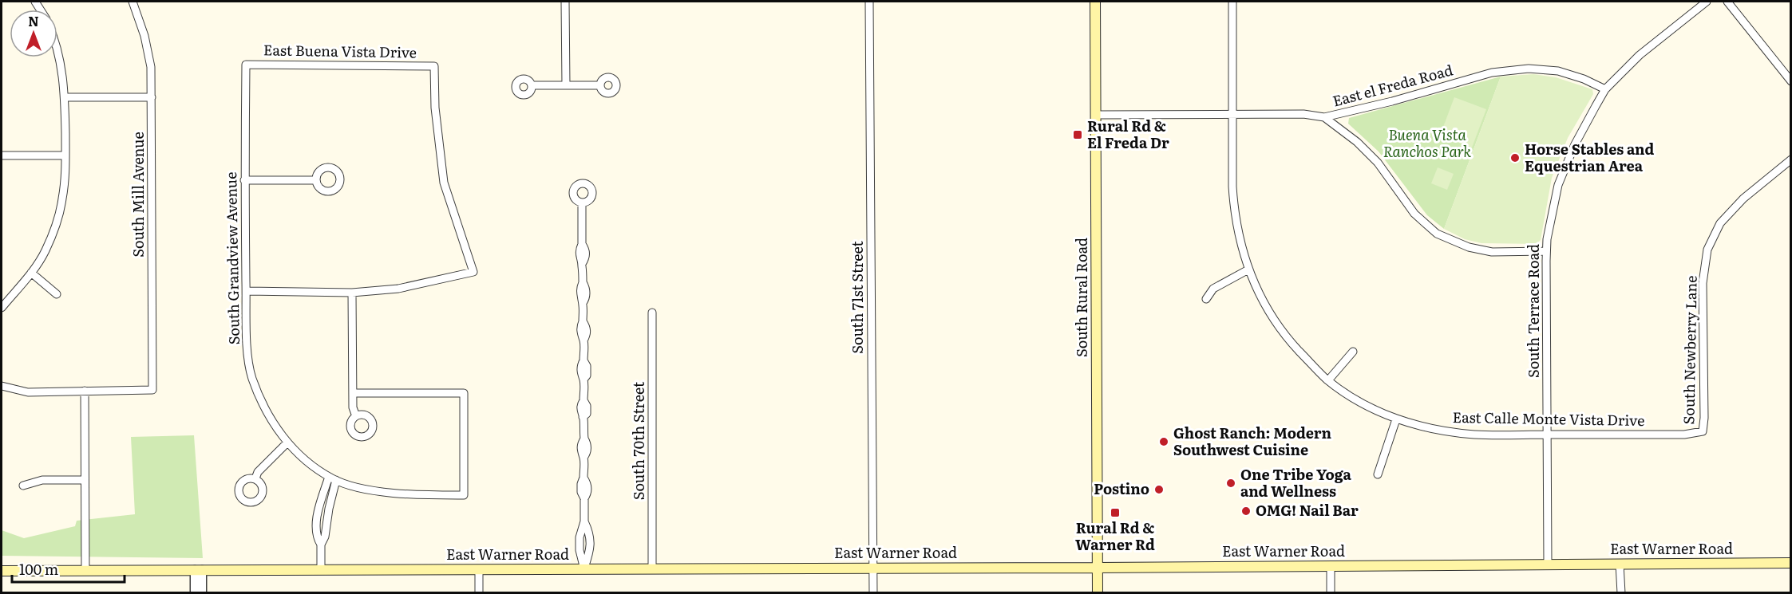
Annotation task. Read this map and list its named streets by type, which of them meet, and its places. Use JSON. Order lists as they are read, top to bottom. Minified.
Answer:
{"streets":{"main road":["South Rural Road","East Warner Road"],"street":["East Buena Vista Drive","East el Freda Road","South Mill Avenue","South Grandview Avenue","South 71st Street","South Terrace Road","South Newberry Lane","East Calle Monte Vista Drive","South 70th Street"]},"crossings":[["East Buena Vista Drive","South Grandview Avenue"],["East el Freda Road","South Rural Road"],["East el Freda Road","South Terrace Road"],["East el Freda Road","East Calle Monte Vista Drive"],["South 71st Street","East Warner Road"],["South Rural Road","East Warner Road"],["South Terrace Road","East Calle Monte Vista Drive"],["South Terrace Road","East Warner Road"],["South Newberry Lane","East Calle Monte Vista Drive"],["South 70th Street","East Warner Road"]],"parks":["Buena Vista Ranchos Park"],"places":{"transit":["Rural Rd & El Freda Dr","Rural Rd & Warner Rd"],"other":["Horse Stables and Equestrian Area","Ghost Ranch: Modern Southwest Cuisine","One Tribe Yoga and Wellness","Postino","OMG! Nail Bar"]},"scale_bar":"100 m","north":"top"}
